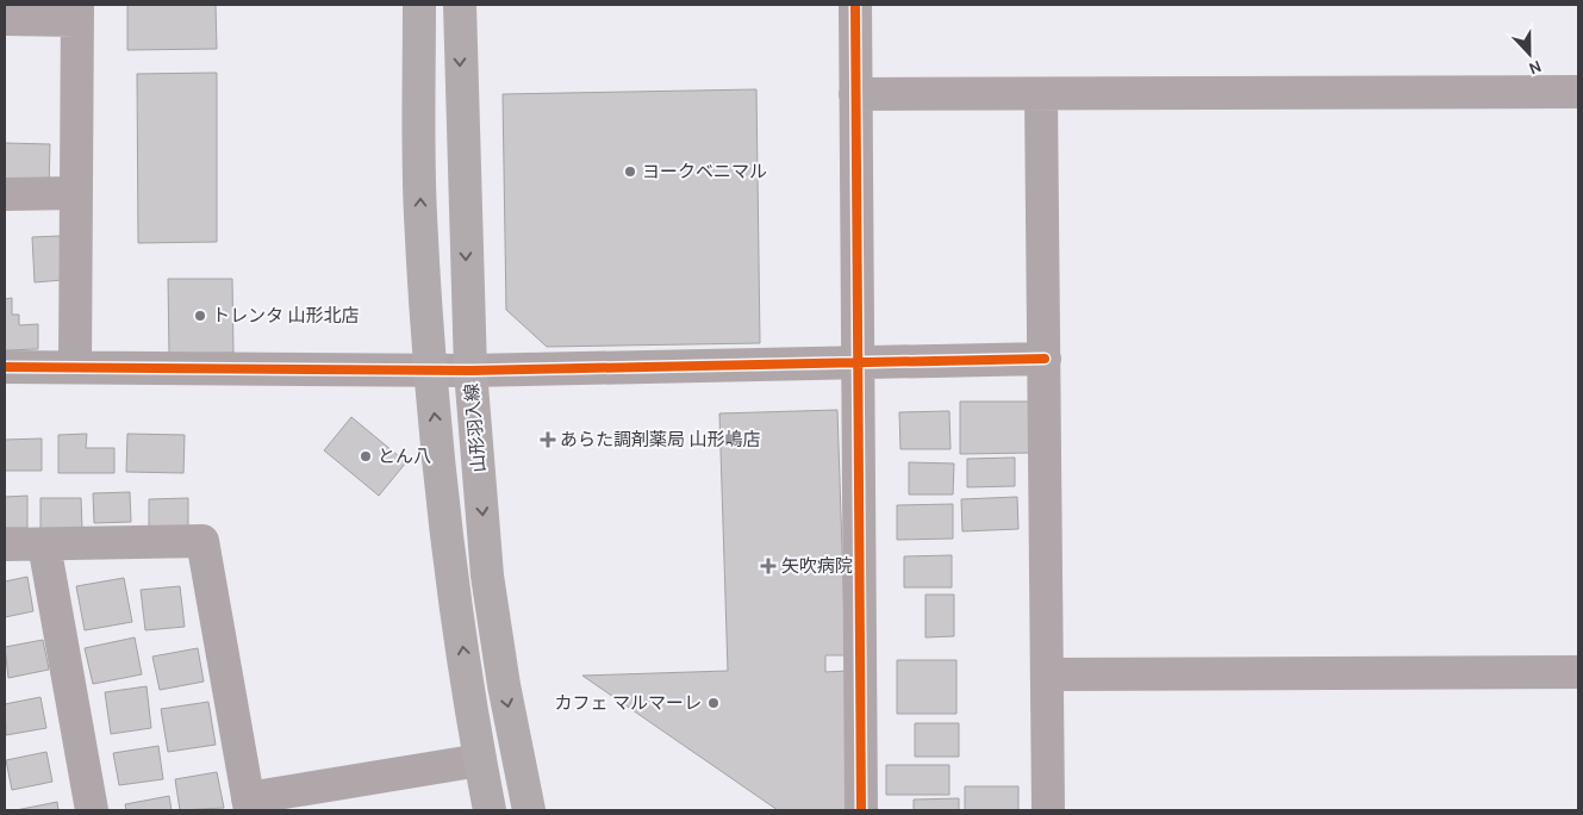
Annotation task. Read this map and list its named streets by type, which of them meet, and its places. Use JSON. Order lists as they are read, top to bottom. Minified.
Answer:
{"streets":{"main road":["山形羽入線"]},"places":{"other":["ヨークベニマル","トレンタ 山形北店","とん八","カフェ マルマーレ"],"health":["あらた調剤薬局 山形嶋店","矢吹病院"]},"north":"bottom"}
